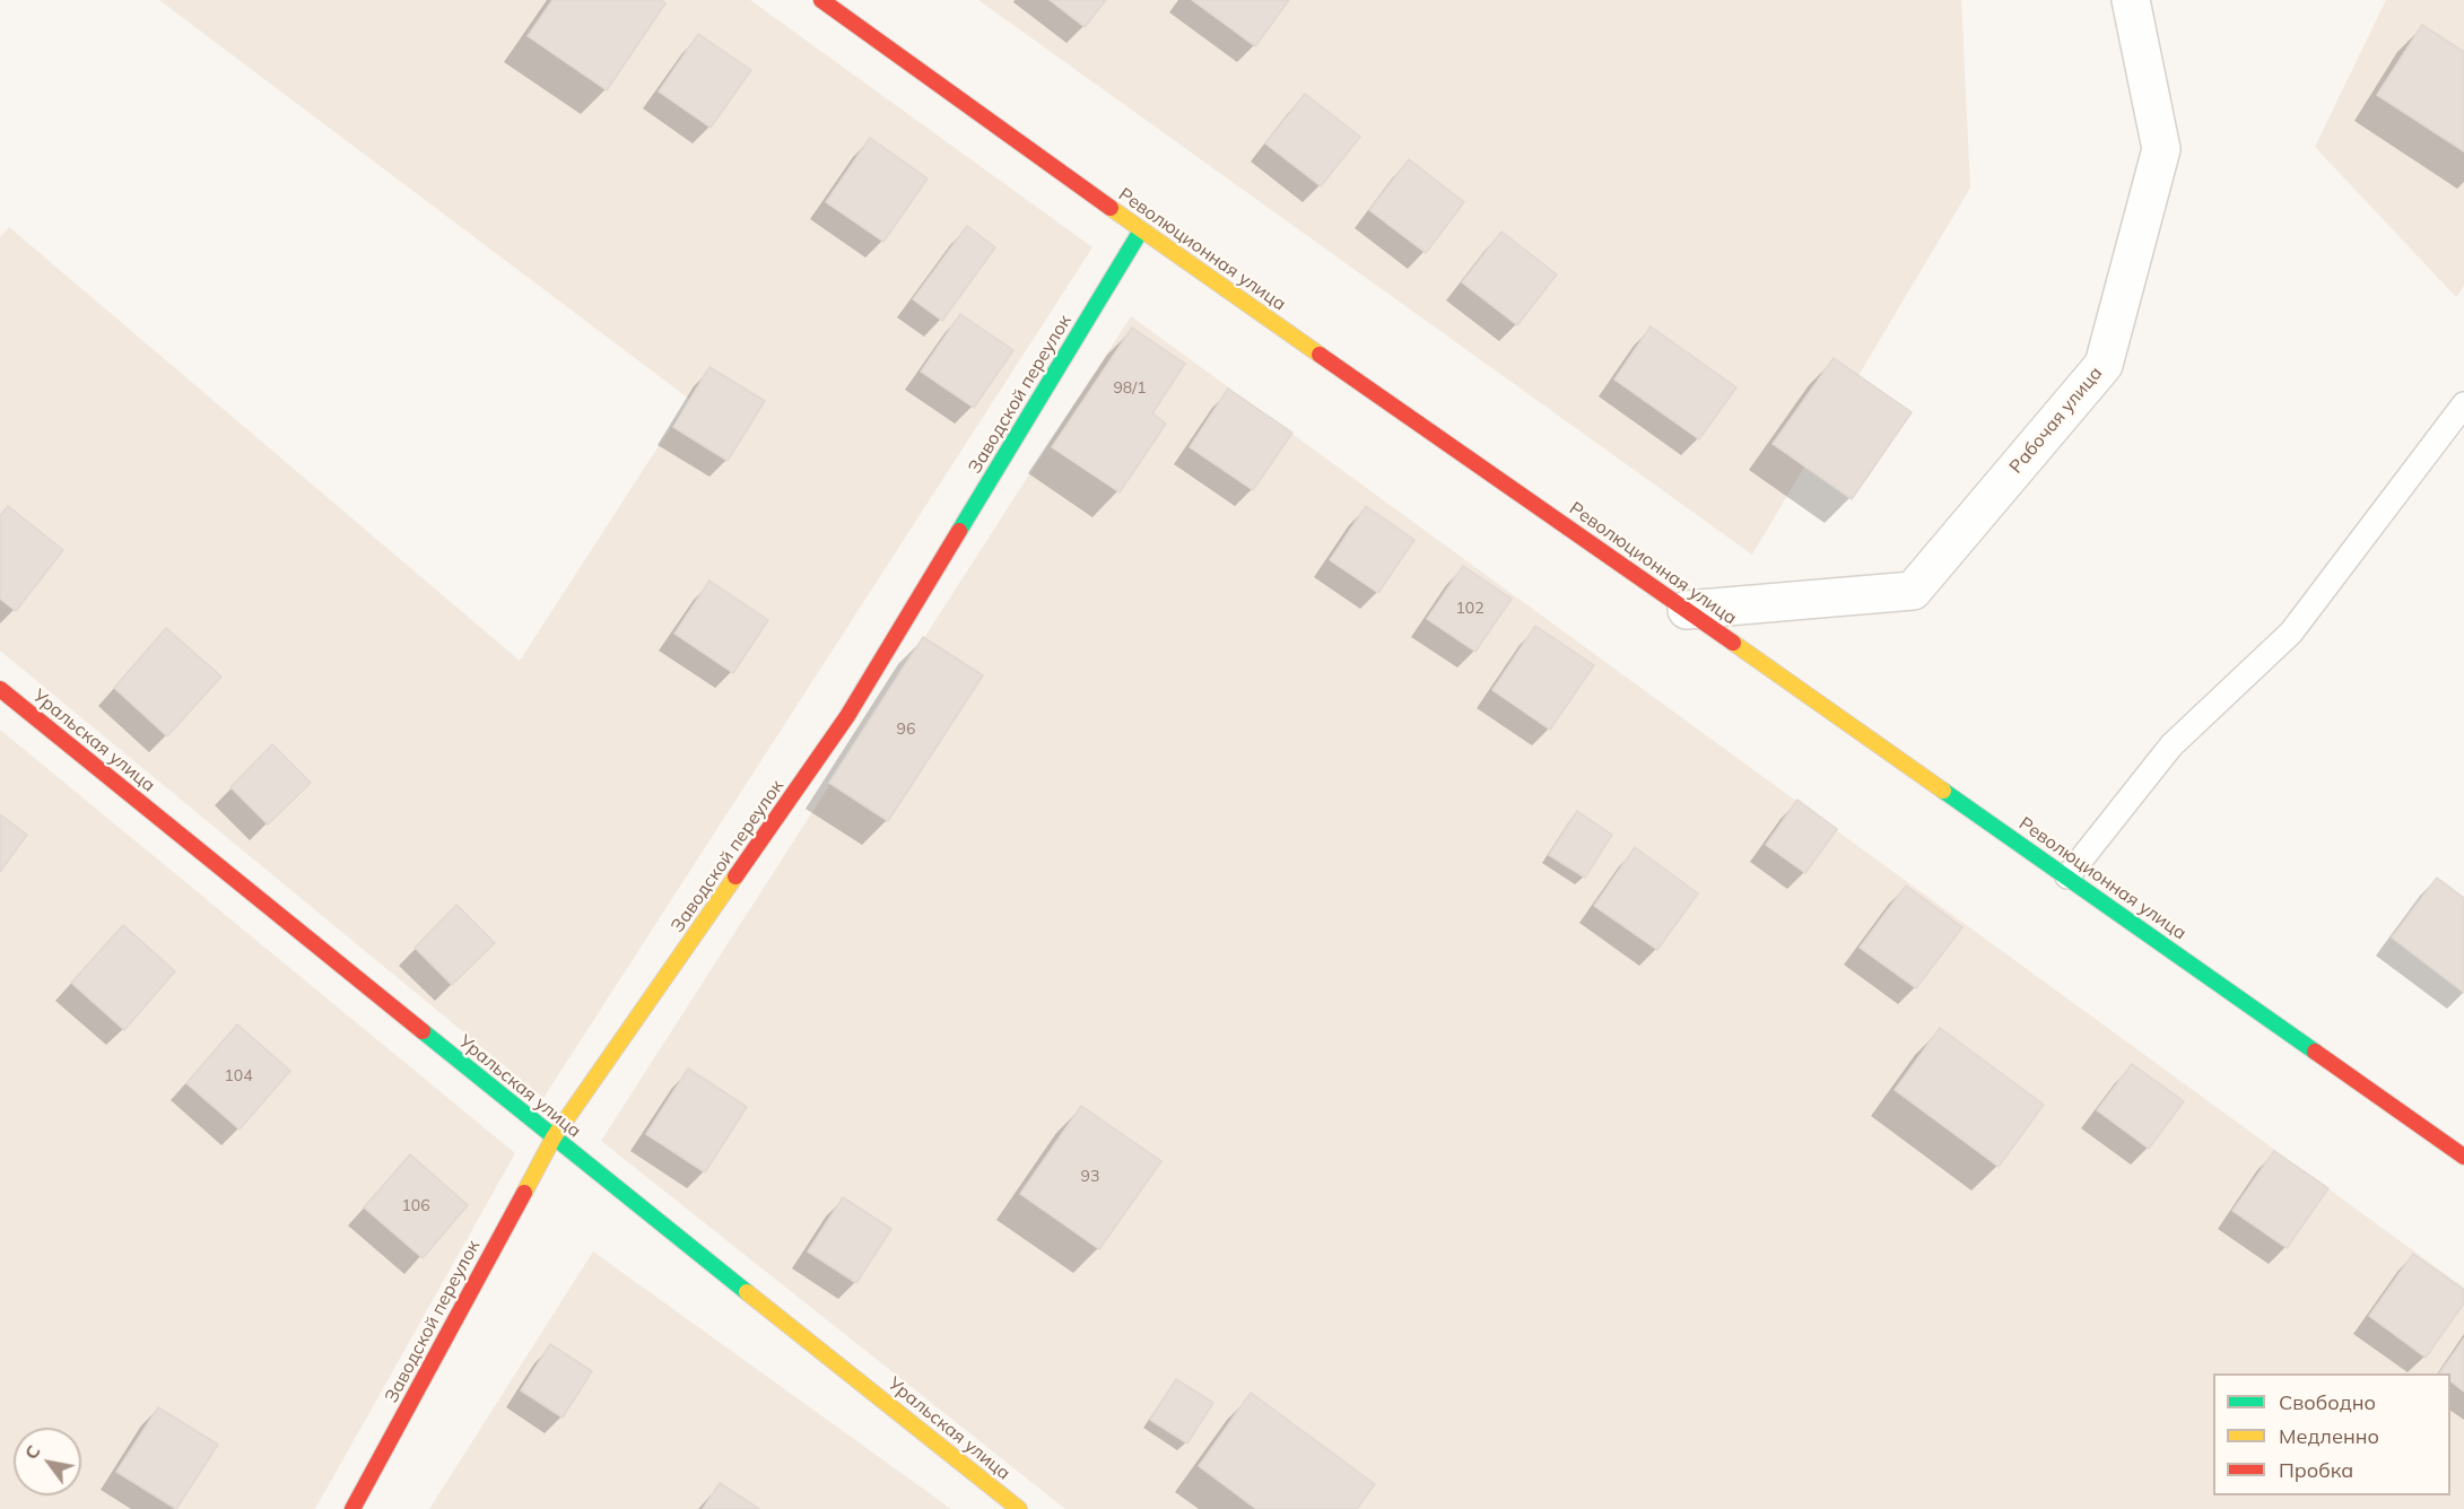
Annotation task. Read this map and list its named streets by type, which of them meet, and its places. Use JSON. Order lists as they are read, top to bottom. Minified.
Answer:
{"streets":{"street":["Революционная улица","Заводской переулок","Рабочая улица","Уральская улица"]},"crossings":[["Революционная улица","Заводской переулок"],["Революционная улица","Рабочая улица"],["Заводской переулок","Уральская улица"]],"house_numbers":["98/1","102","96","104","93","106"],"legend":["Свободно","Медленно","Пробка"],"north":"top left"}
